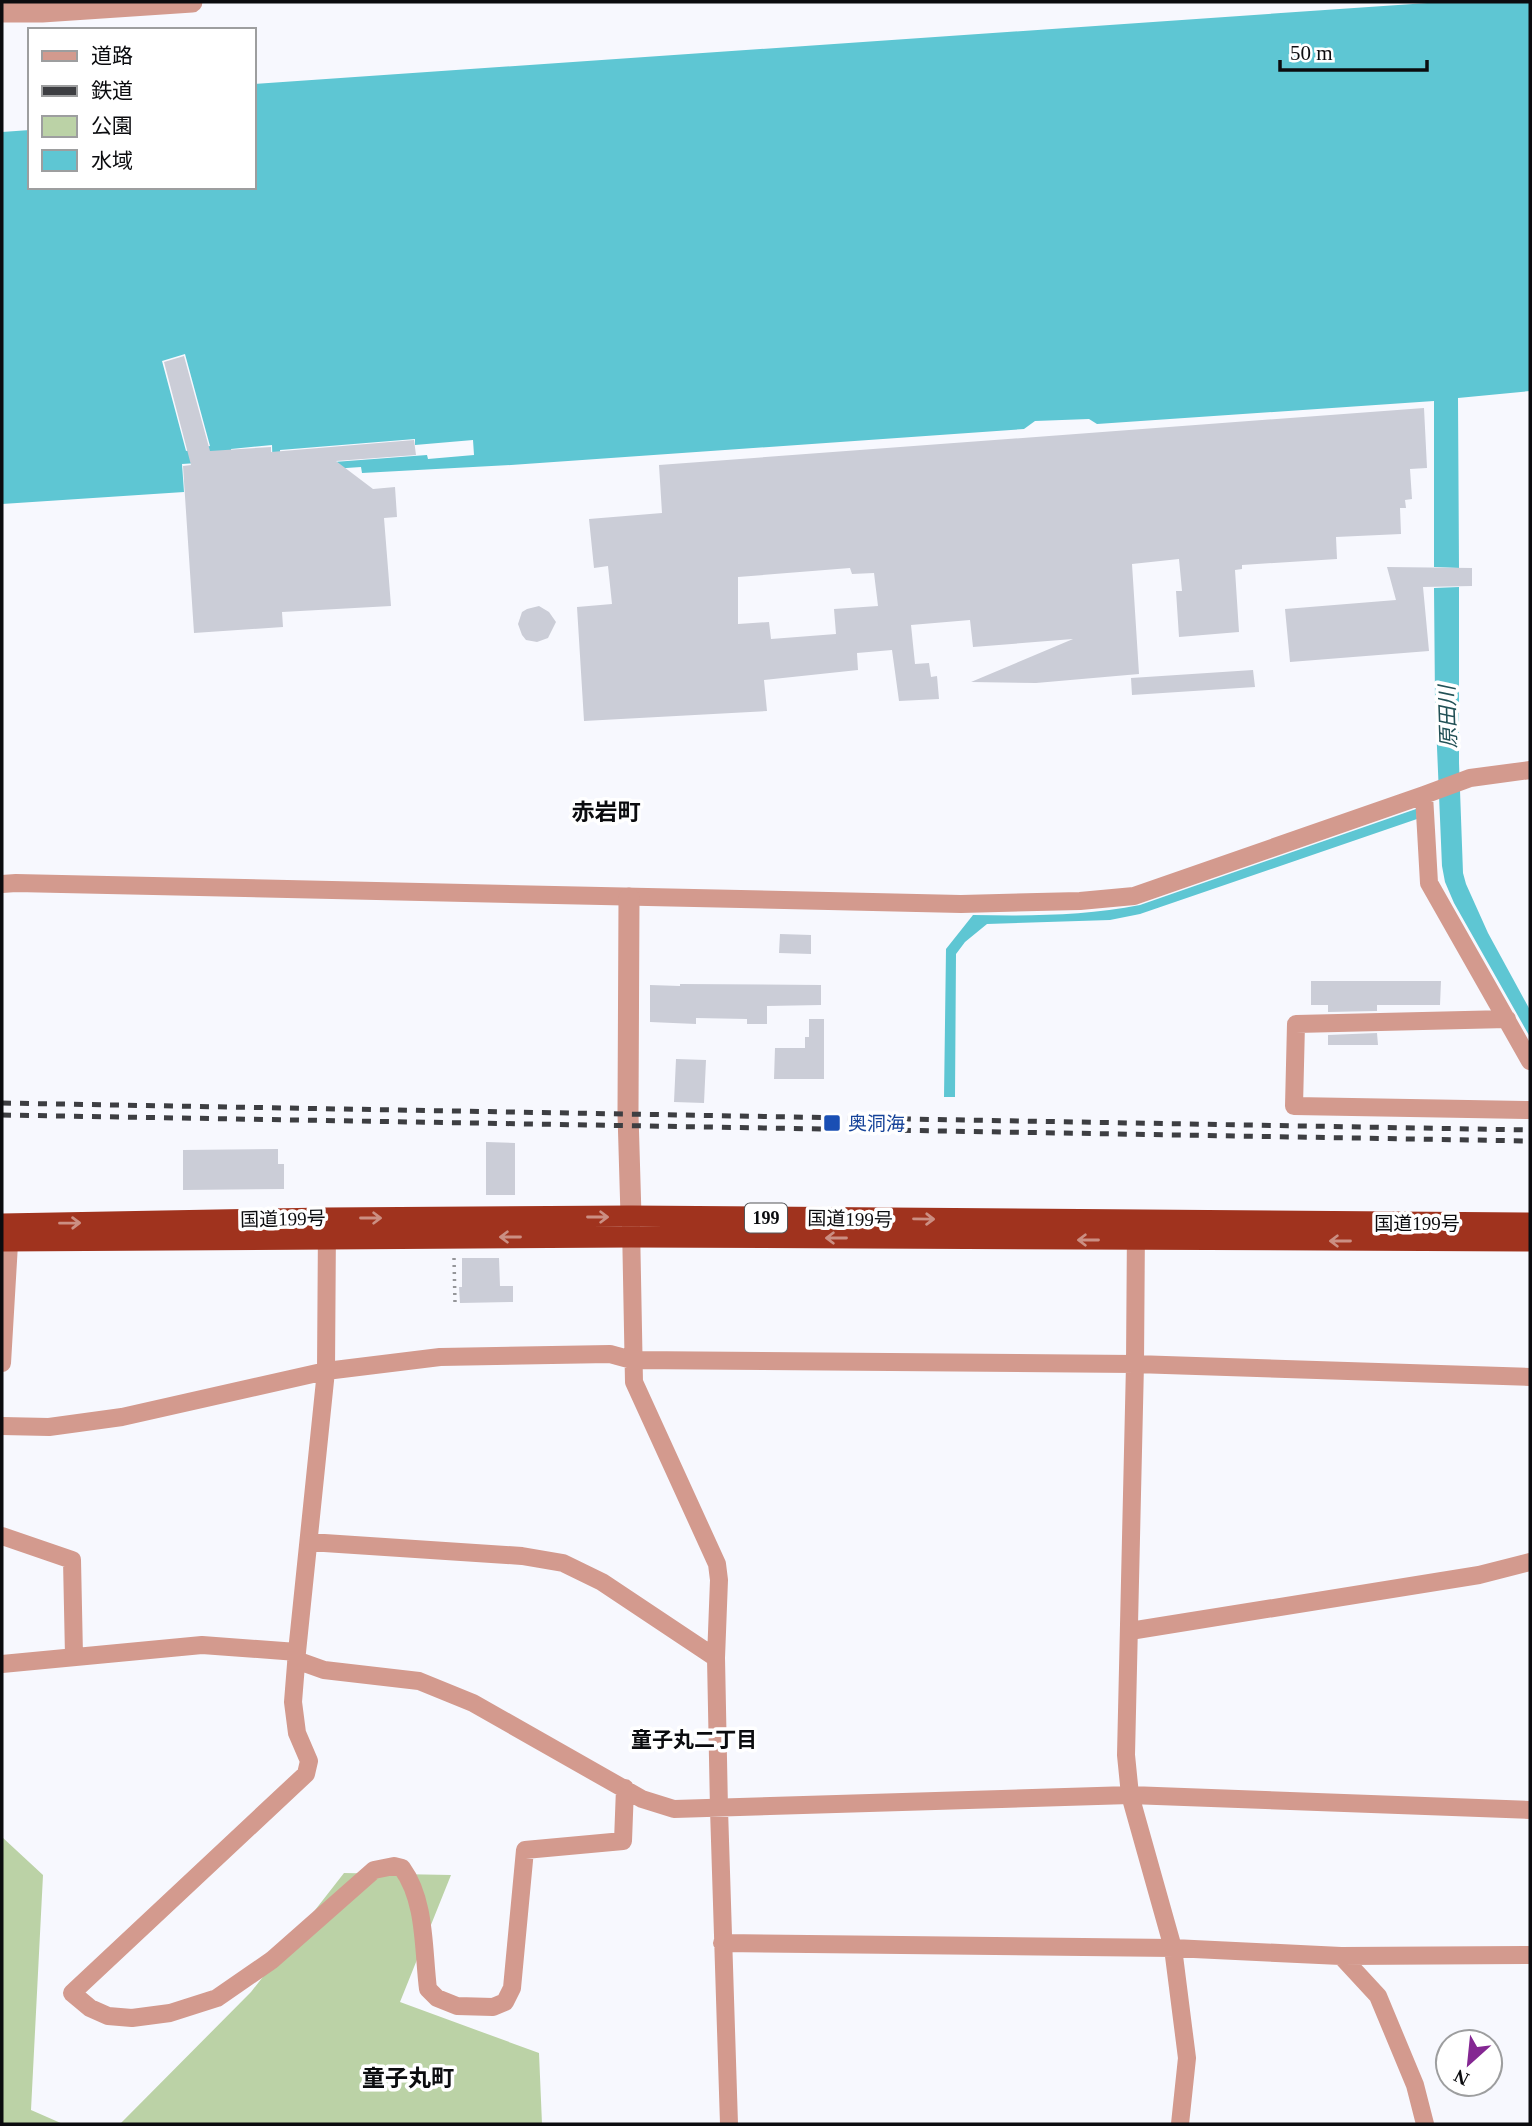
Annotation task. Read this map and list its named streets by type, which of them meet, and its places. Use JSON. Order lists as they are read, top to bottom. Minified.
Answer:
{"streets":{"highway":["199","国道199号"]},"districts":["赤岩町","童子丸二丁目","童子丸町"],"water":["原田川"],"places":{"transit":["奥洞海"]},"legend":["道路","鉄道","公園","水域"],"scale_bar":"50 m","north":"bottom left"}
